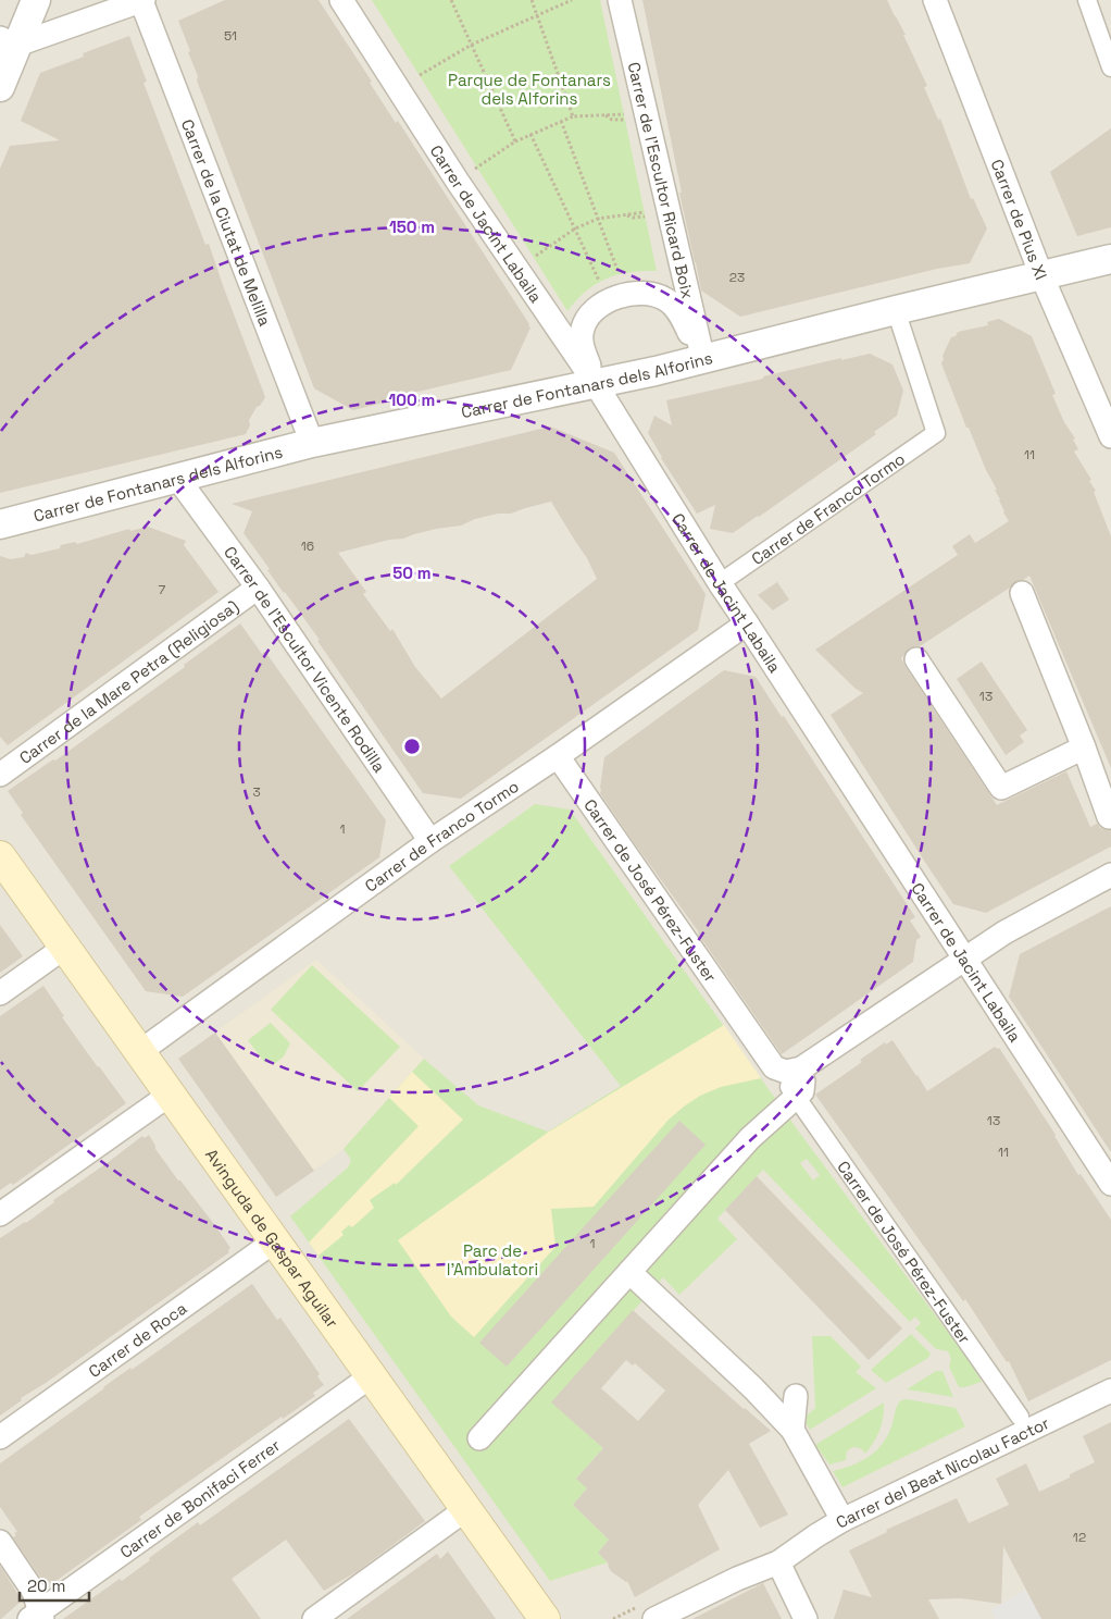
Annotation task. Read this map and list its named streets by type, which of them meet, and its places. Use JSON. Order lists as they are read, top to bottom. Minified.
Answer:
{"streets":{"main road":["Avinguda de Gaspar Aguilar"],"street":["Carrer de l'Escultor Ricard Boix","Carrer de Pius XI","Carrer de la Ciutat de Melilla","Carrer de Jacint Labaila","Carrer de Fontanars dels Alforins","Carrer de Franco Tormo","Carrer de l'Escultor Vicente Rodilla","Carrer de la Mare Petra (Religiosa)","Carrer de José Pérez-Fuster","Carrer de Roca","Carrer del Beat Nicolau Factor","Carrer de Bonifaci Ferrer"]},"crossings":[["Carrer de l'Escultor Ricard Boix","Carrer de Fontanars dels Alforins"],["Carrer de Pius XI","Carrer de Fontanars dels Alforins"],["Carrer de la Ciutat de Melilla","Carrer de Fontanars dels Alforins"],["Carrer de Jacint Labaila","Carrer de Fontanars dels Alforins"],["Carrer de Jacint Labaila","Carrer de Franco Tormo"],["Carrer de Fontanars dels Alforins","Carrer de Franco Tormo"],["Carrer de Fontanars dels Alforins","Carrer de l'Escultor Vicente Rodilla"],["Carrer de Franco Tormo","Carrer de l'Escultor Vicente Rodilla"],["Carrer de Franco Tormo","Carrer de José Pérez-Fuster"],["Carrer de Franco Tormo","Avinguda de Gaspar Aguilar"],["Carrer de l'Escultor Vicente Rodilla","Carrer de la Mare Petra (Religiosa)"],["Avinguda de Gaspar Aguilar","Carrer de Roca"],["Avinguda de Gaspar Aguilar","Carrer de Bonifaci Ferrer"]],"parks":["Parque de Fontanars dels Alforins","Parc de l'Ambulatori"],"house_numbers":["51","23","11","16","7","13","3","1","13","11","1","12"],"scale_bar":"20 m","rings":["150 m","100 m","50 m"]}
